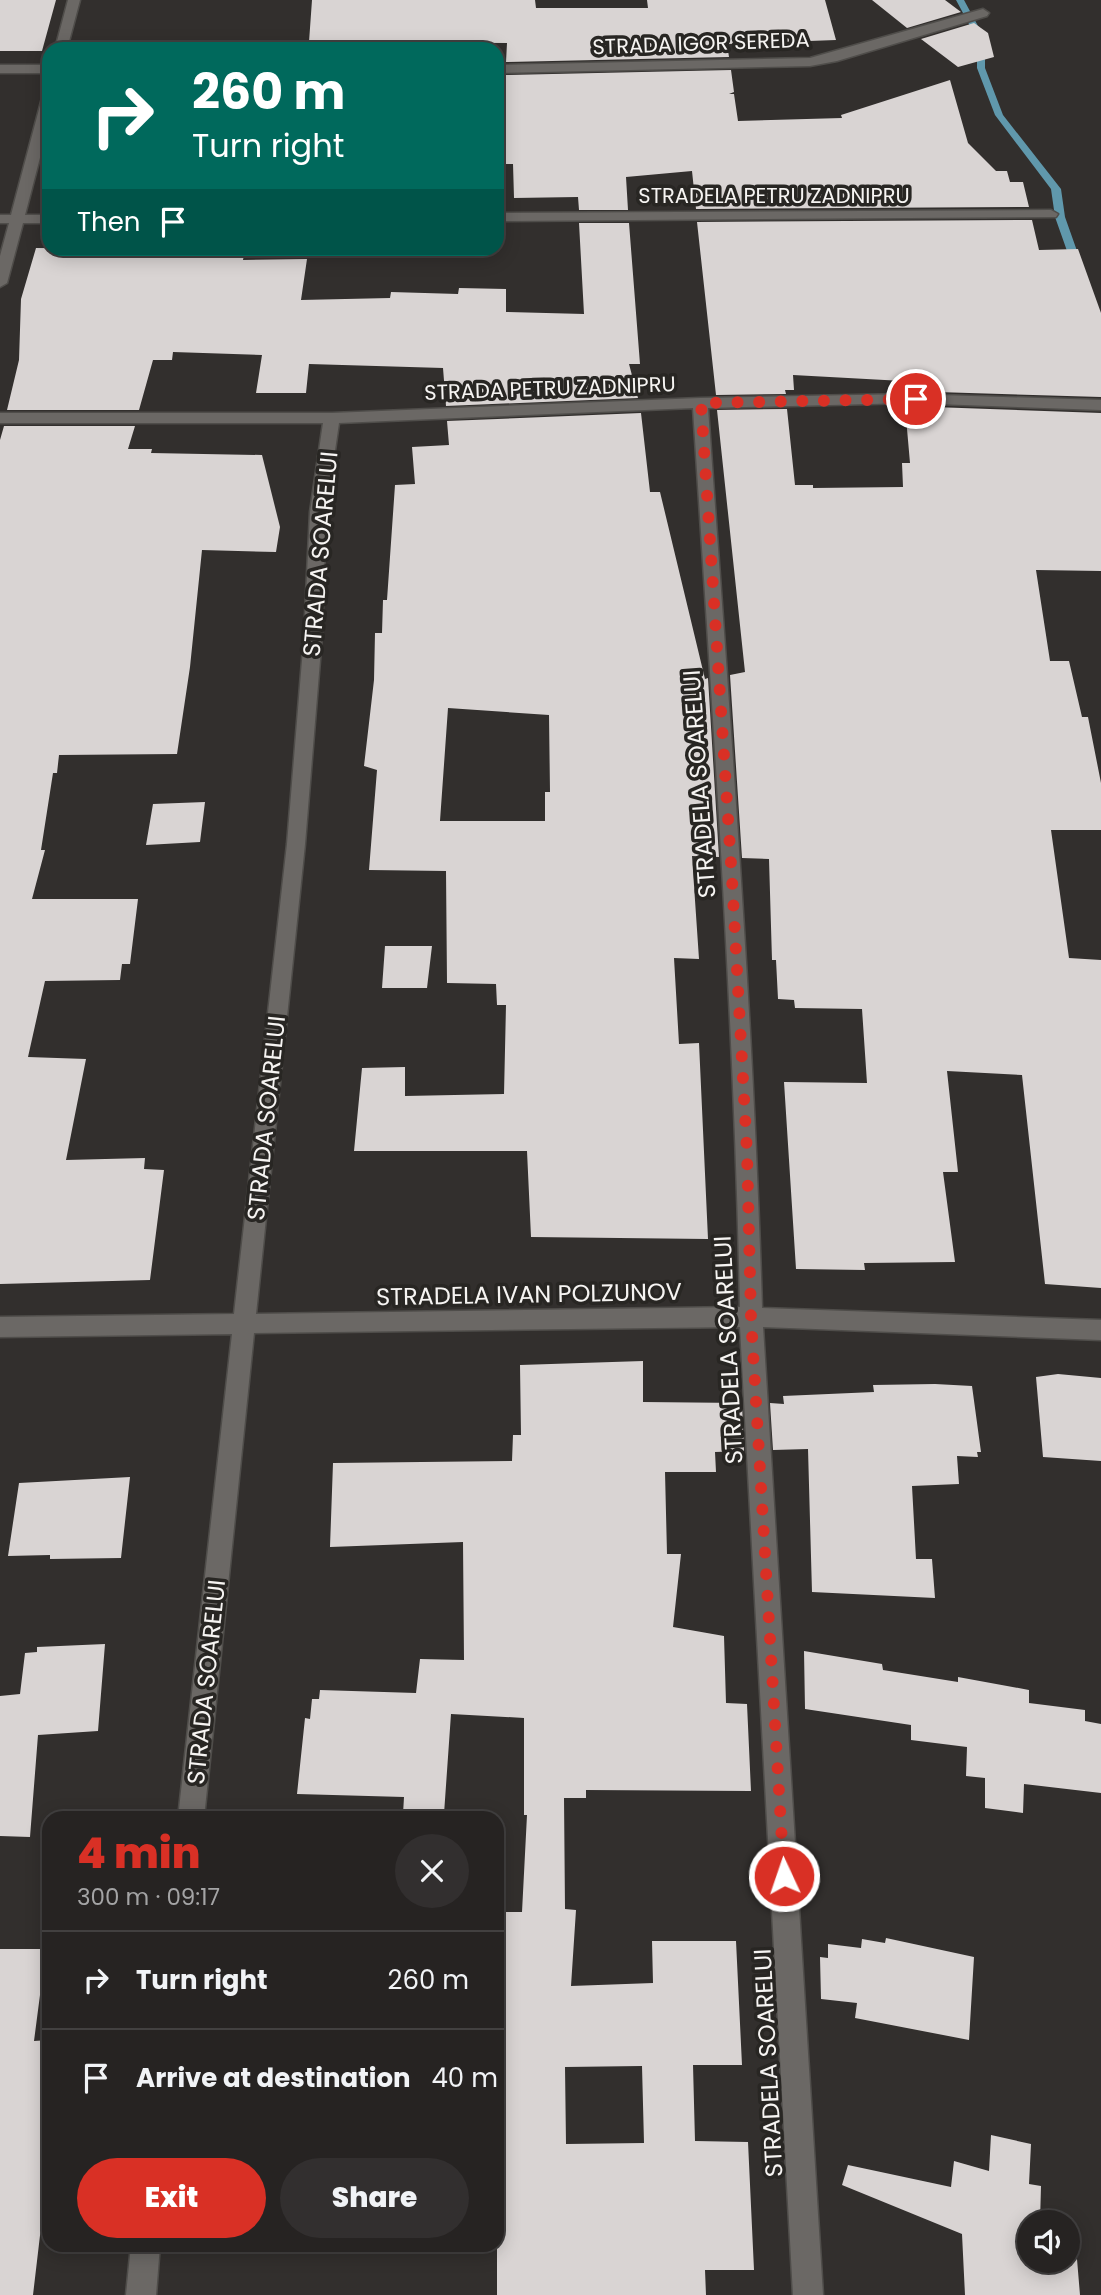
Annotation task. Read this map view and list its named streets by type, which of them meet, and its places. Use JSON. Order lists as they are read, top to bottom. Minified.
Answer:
{"streets":{"street":["STRADA IGOR SEREDA","STRADELA PETRU ZADNIPRU","STRADA PETRU ZADNIPRU","STRADA SOARELUI","STRADELA SOARELUI","STRADELA IVAN POLZUNOV"]},"crossings":[["STRADA PETRU ZADNIPRU","STRADA SOARELUI"],["STRADA PETRU ZADNIPRU","STRADELA SOARELUI"],["STRADA SOARELUI","STRADELA IVAN POLZUNOV"],["STRADELA SOARELUI","STRADELA IVAN POLZUNOV"]],"page":{"turn":["260 m","Turn right"],"then":"Then","heading":["4 min","300 m · 09:17"],"list":[{"name":"Turn right","value":"260 m"},{"name":"Arrive at destination","value":"40 m"}],"buttons":["Exit","Share"]}}
